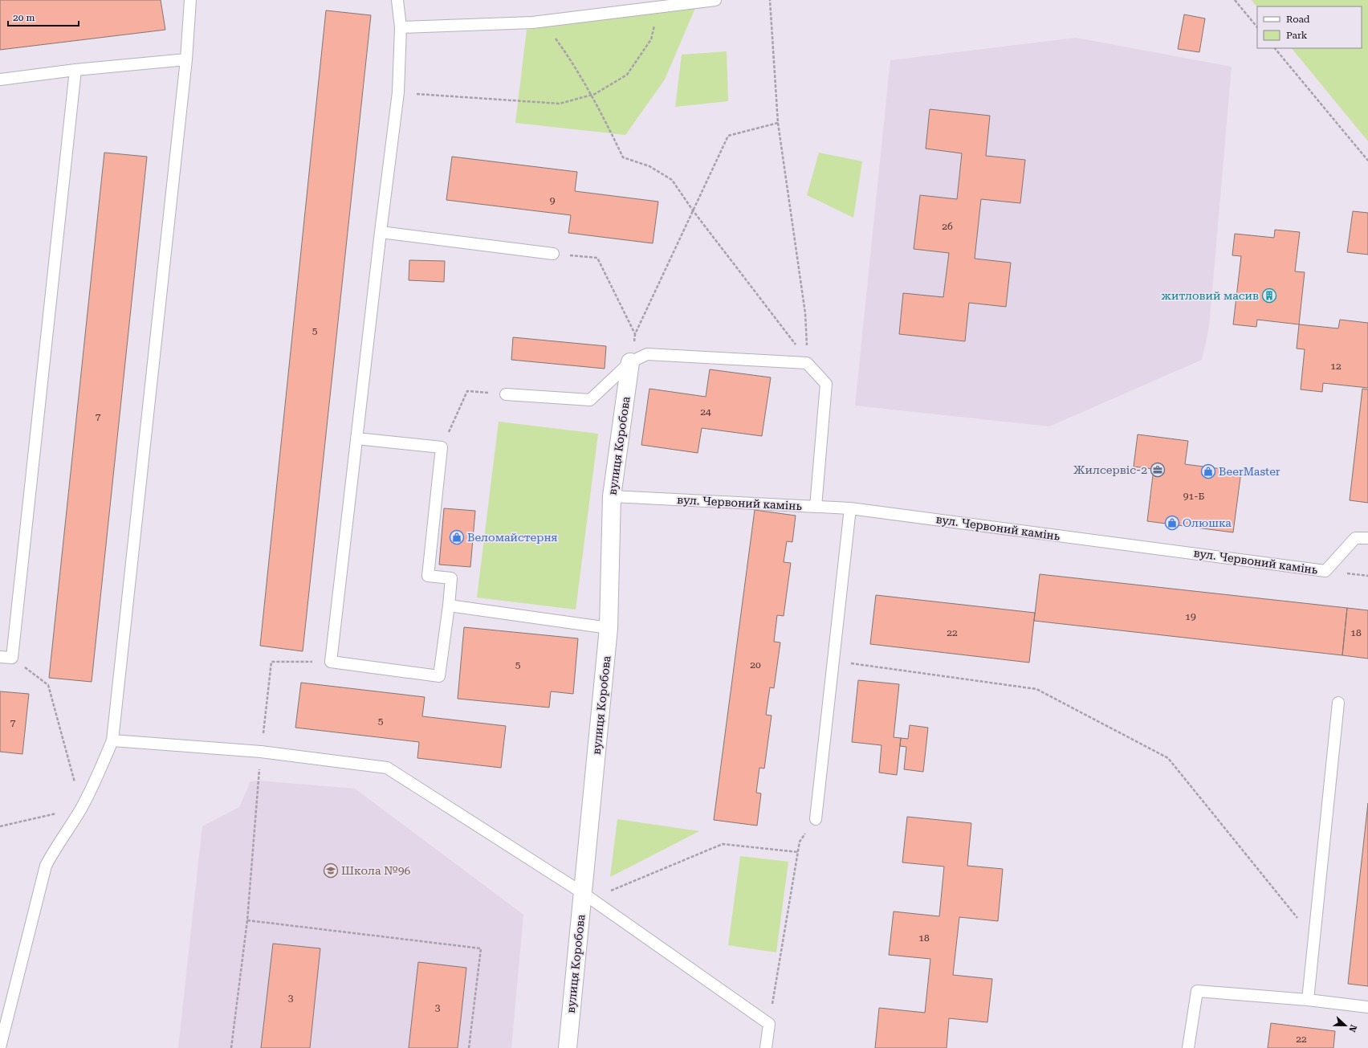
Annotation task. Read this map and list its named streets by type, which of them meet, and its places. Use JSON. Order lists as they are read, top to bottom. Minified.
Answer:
{"streets":{"street":["вулиця Коробова"],"lane":["вул. Червоний камінь"]},"crossings":[["вулиця Коробова","вул. Червоний камінь"]],"places":{"building":["житловий масив"],"office":["Жилсервіс-2"],"shop":["BeerMaster","Олюшка","Веломайстерня"],"school or university":["Школа №96"]},"house_numbers":["9","26","5","12","24","7","91-Б","19","22","18","5","20","5","7","18","3","3","22"],"legend":["Road","Park"],"scale_bar":"20 m","north":"right"}
